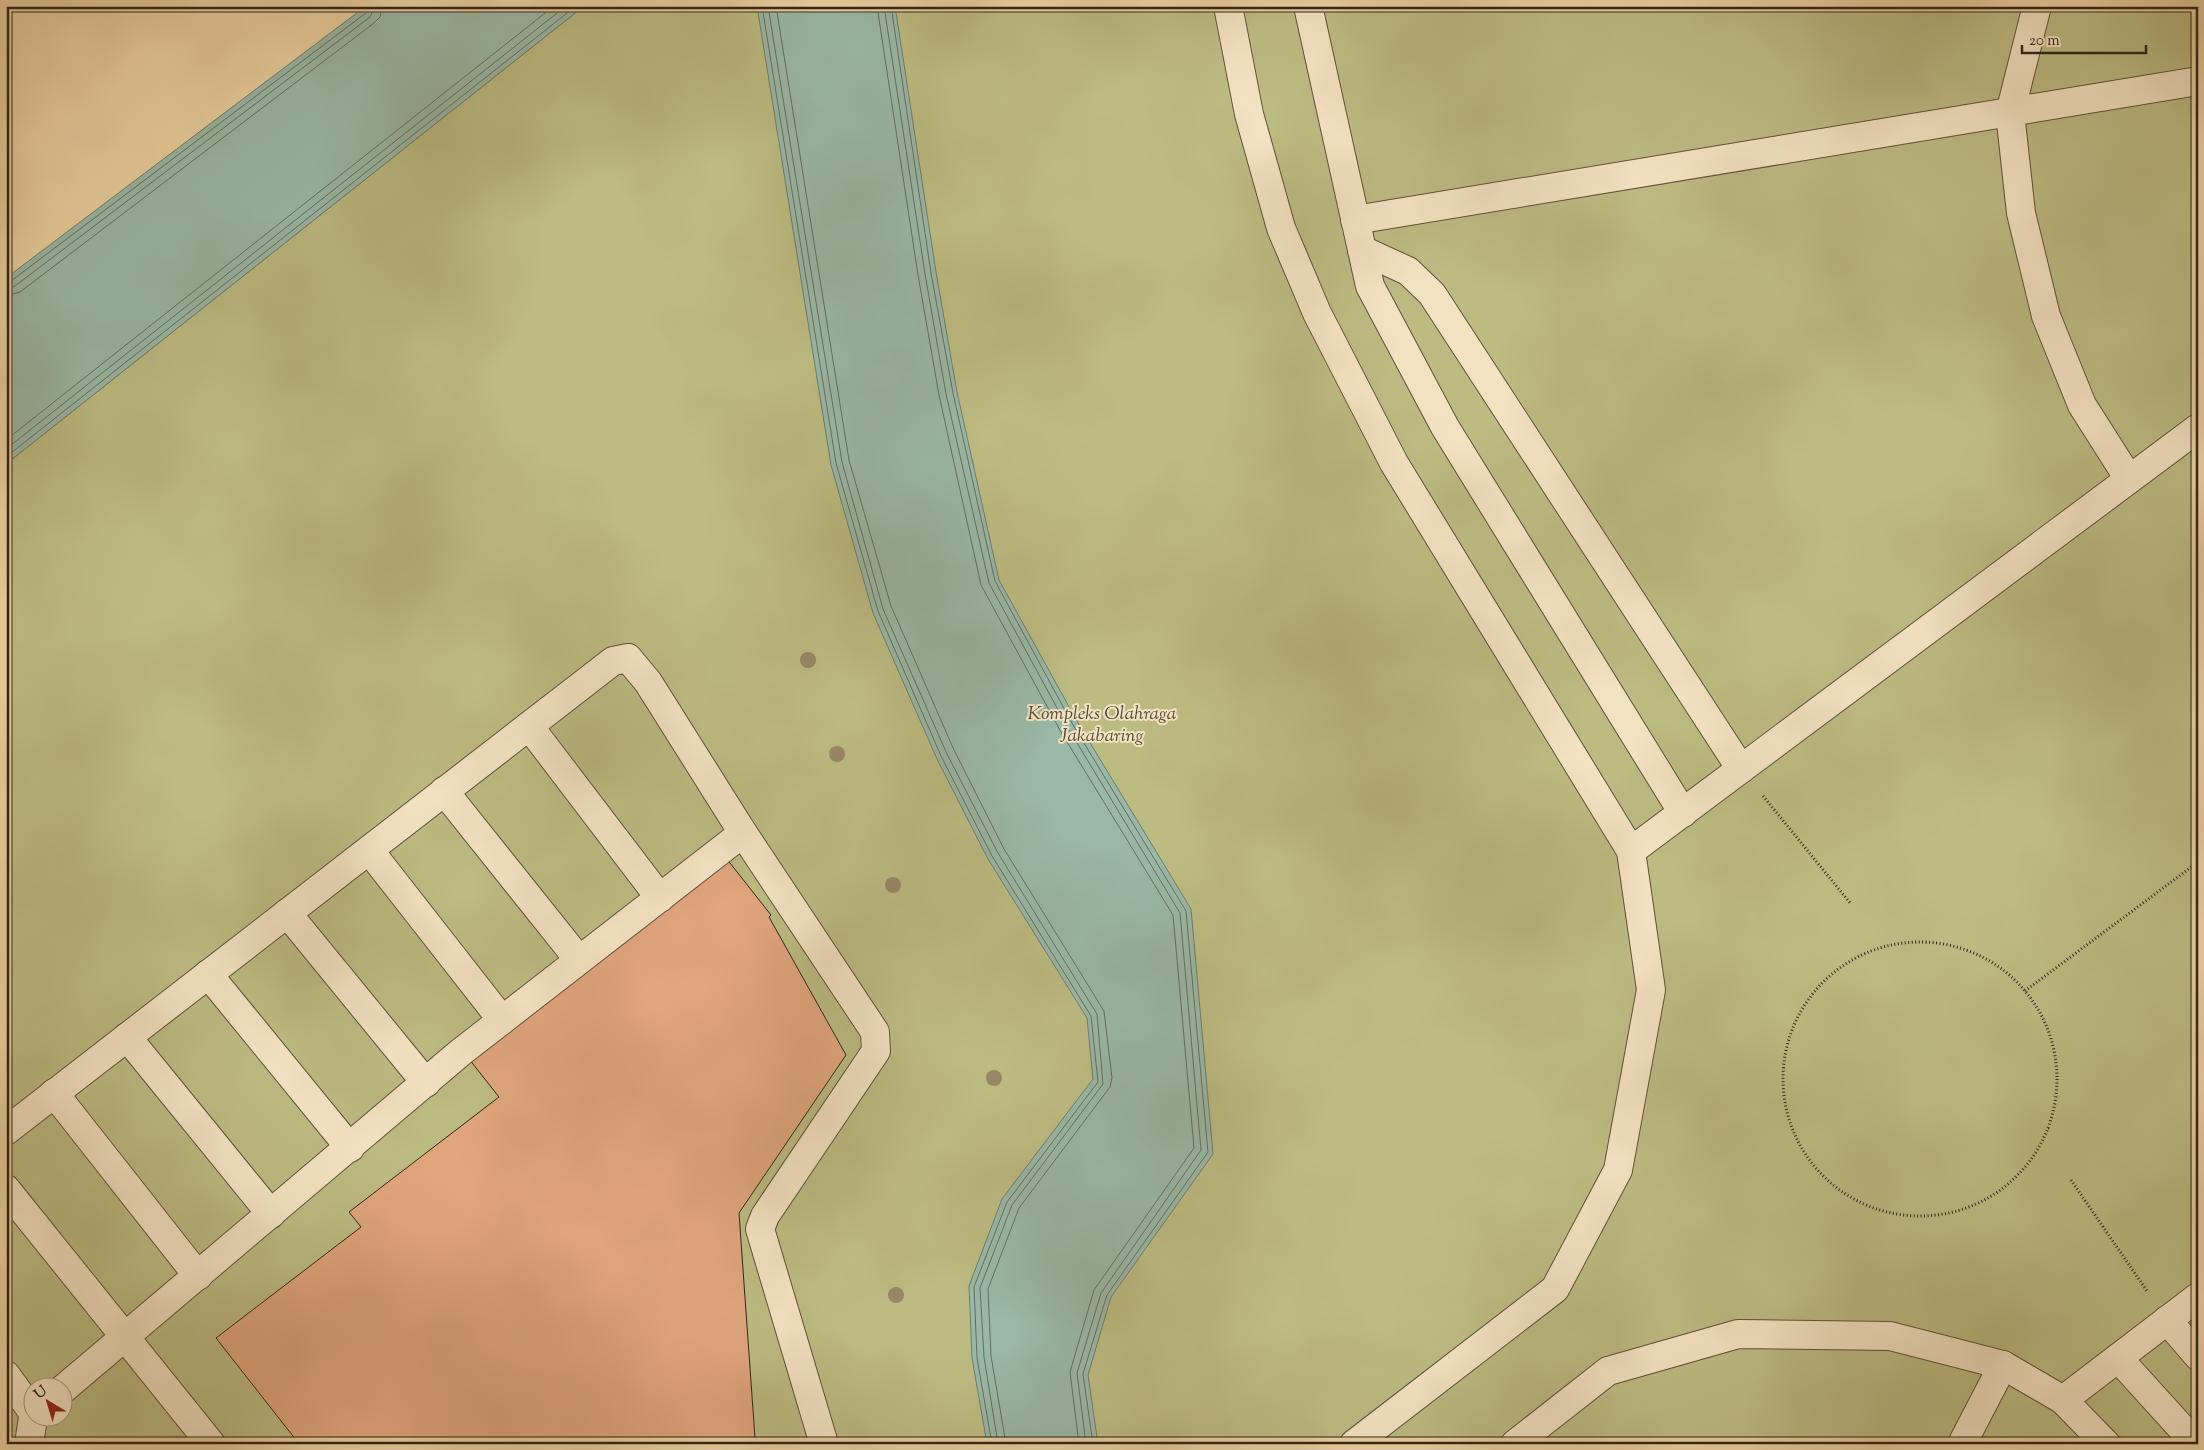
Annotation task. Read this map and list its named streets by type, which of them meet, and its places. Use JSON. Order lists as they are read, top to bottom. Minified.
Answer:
{"parks":["Kompleks Olahraga Jakabaring"],"scale_bar":"20 m","north":"top left"}
